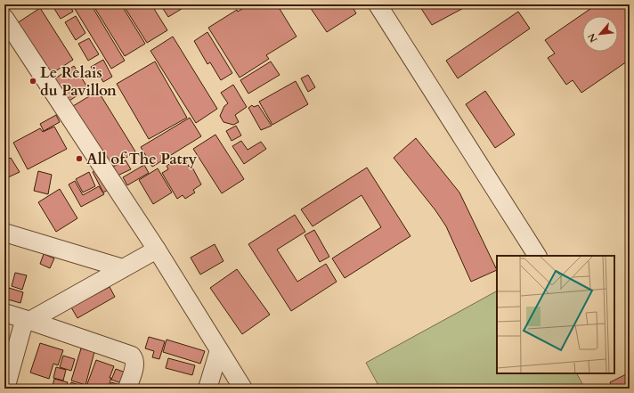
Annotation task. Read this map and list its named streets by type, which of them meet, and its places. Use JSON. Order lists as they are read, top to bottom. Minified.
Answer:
{"places":["Le Relais du Pavillon","All of The Patry"],"north":"bottom left"}
